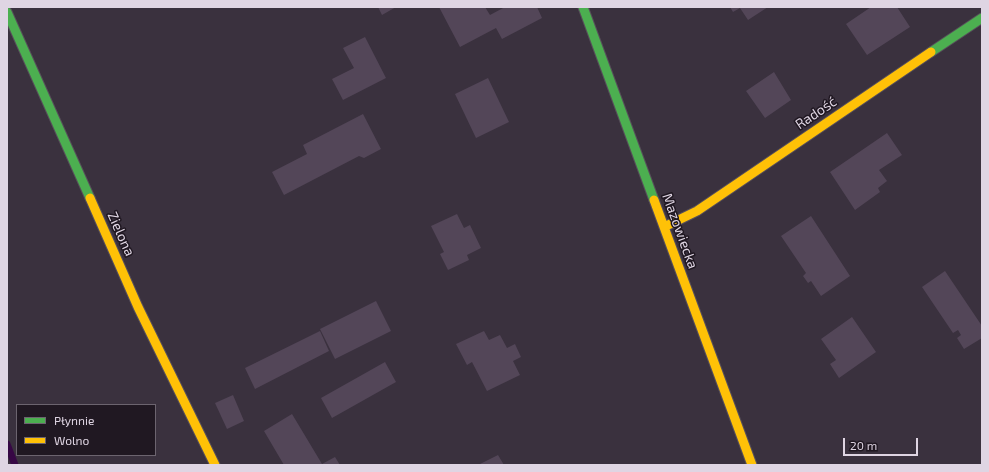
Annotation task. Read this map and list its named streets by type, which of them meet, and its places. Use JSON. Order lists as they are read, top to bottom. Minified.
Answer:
{"streets":{"street":["Radość","Mazowiecka","Zielona"]},"crossings":[["Radość","Mazowiecka"]],"legend":["Płynnie","Wolno"],"scale_bar":"20 m"}
